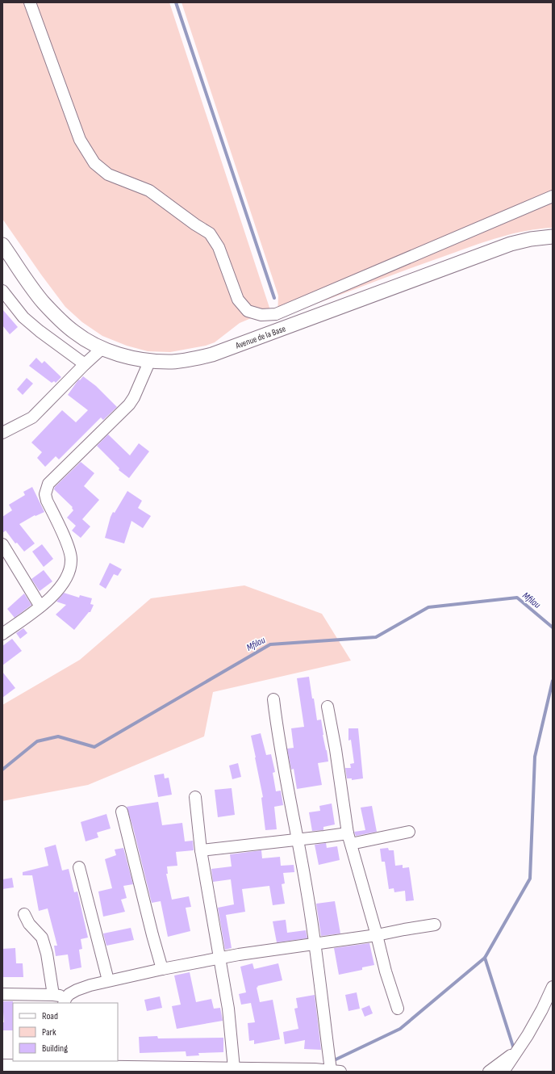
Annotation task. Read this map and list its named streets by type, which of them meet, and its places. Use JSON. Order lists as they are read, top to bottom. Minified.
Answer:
{"streets":{"main road":["Avenue de la Base"]},"water":["Mfilou"],"legend":["Road","Park","Building"]}
